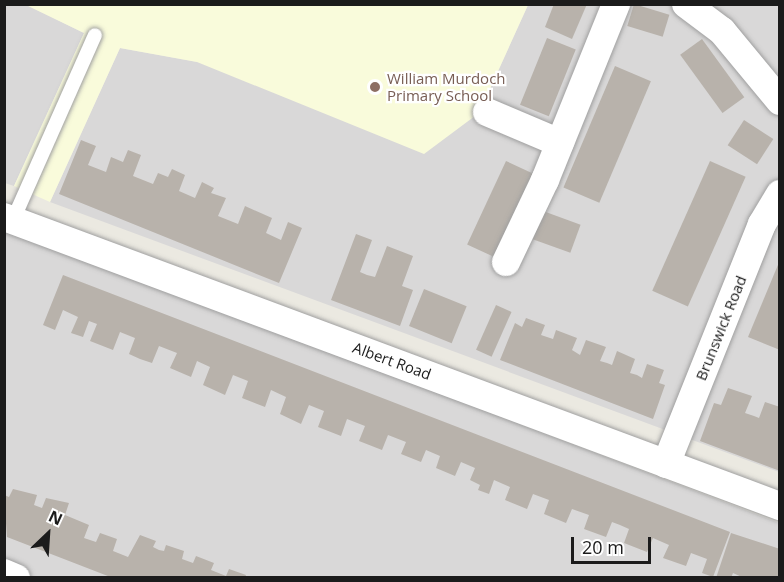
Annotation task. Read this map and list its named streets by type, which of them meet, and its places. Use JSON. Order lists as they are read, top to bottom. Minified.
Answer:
{"streets":{"street":["Brunswick Road","Albert Road"]},"crossings":[["Brunswick Road","Albert Road"]],"places":["William Murdoch Primary School"],"scale_bar":"20 m","north":"top right"}
